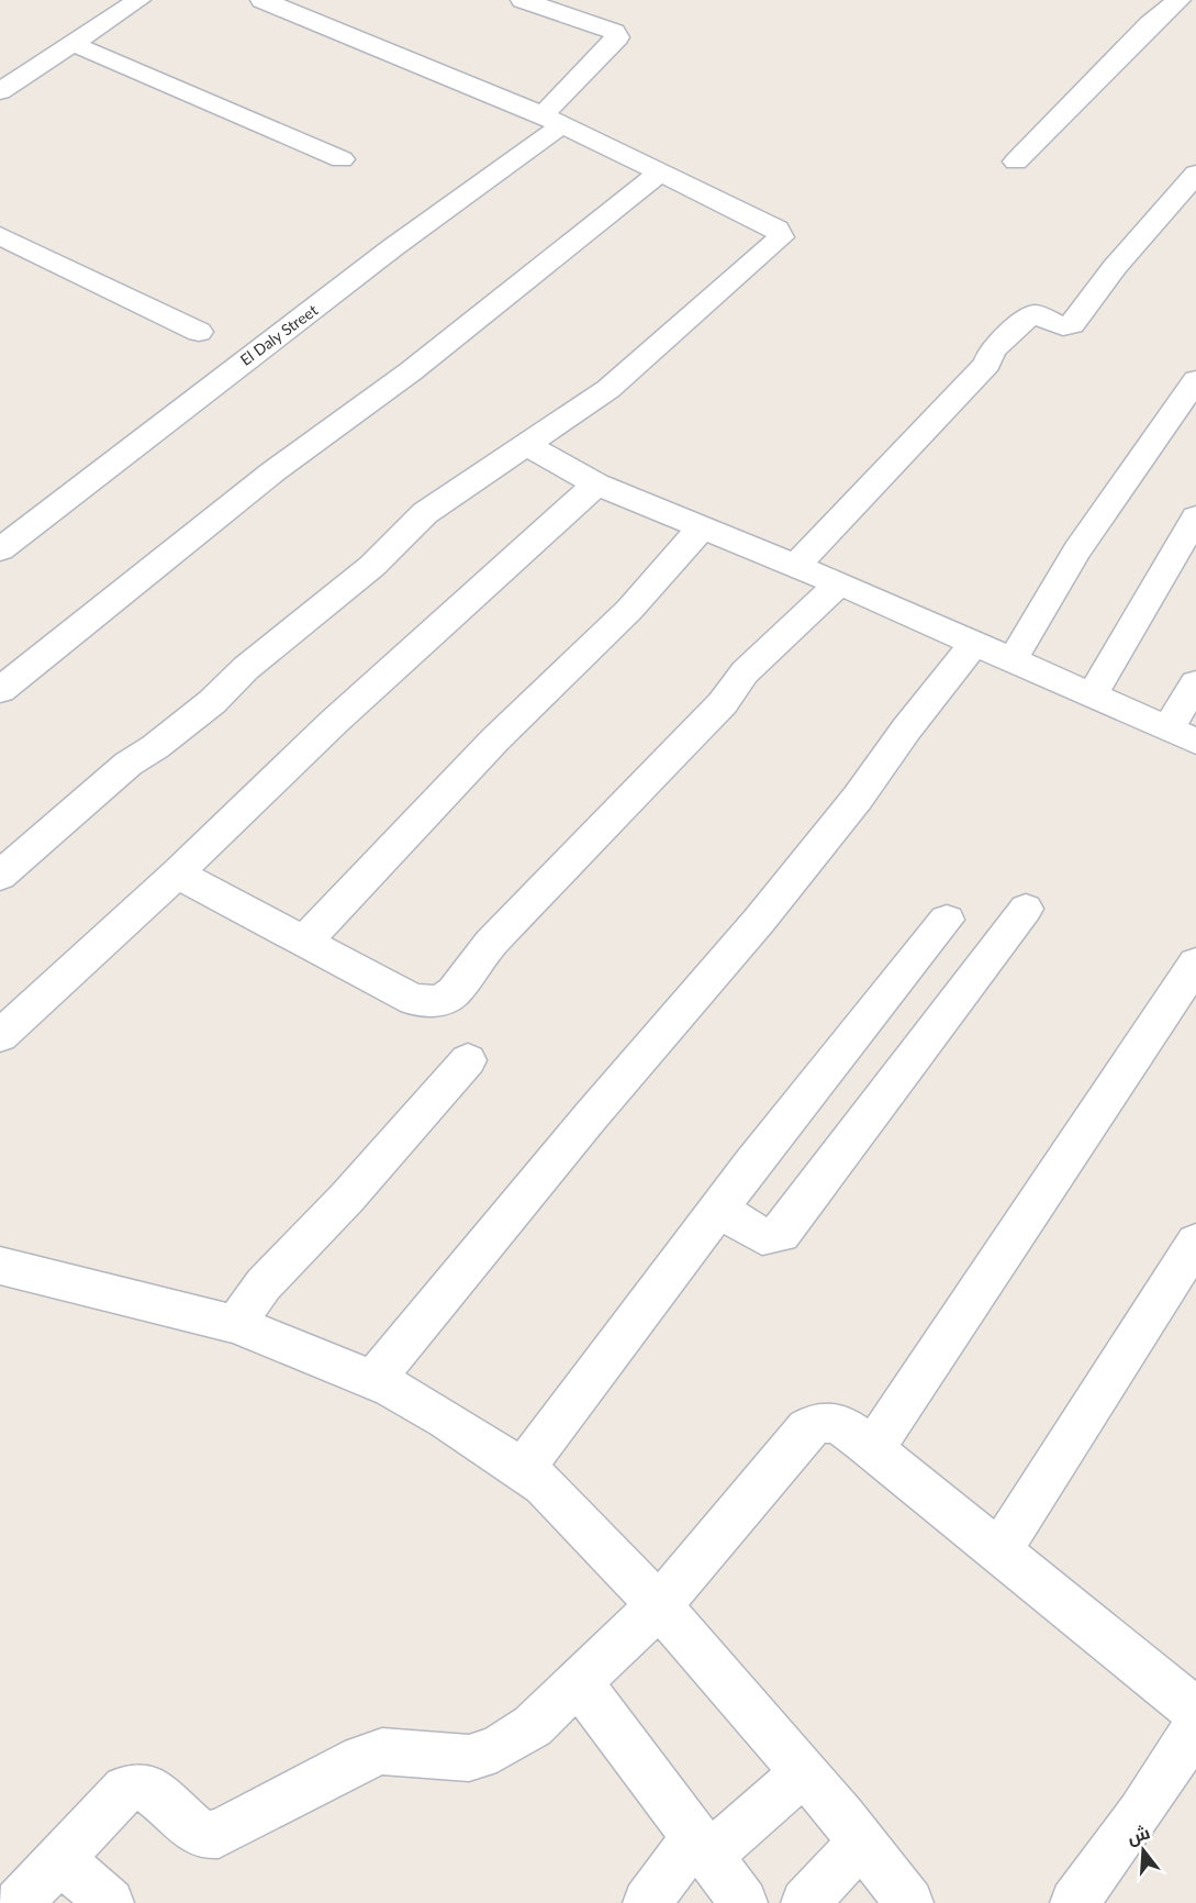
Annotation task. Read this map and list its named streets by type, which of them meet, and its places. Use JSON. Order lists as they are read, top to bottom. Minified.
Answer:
{"streets":{"street":["El Daly Street"]},"north":"top"}
